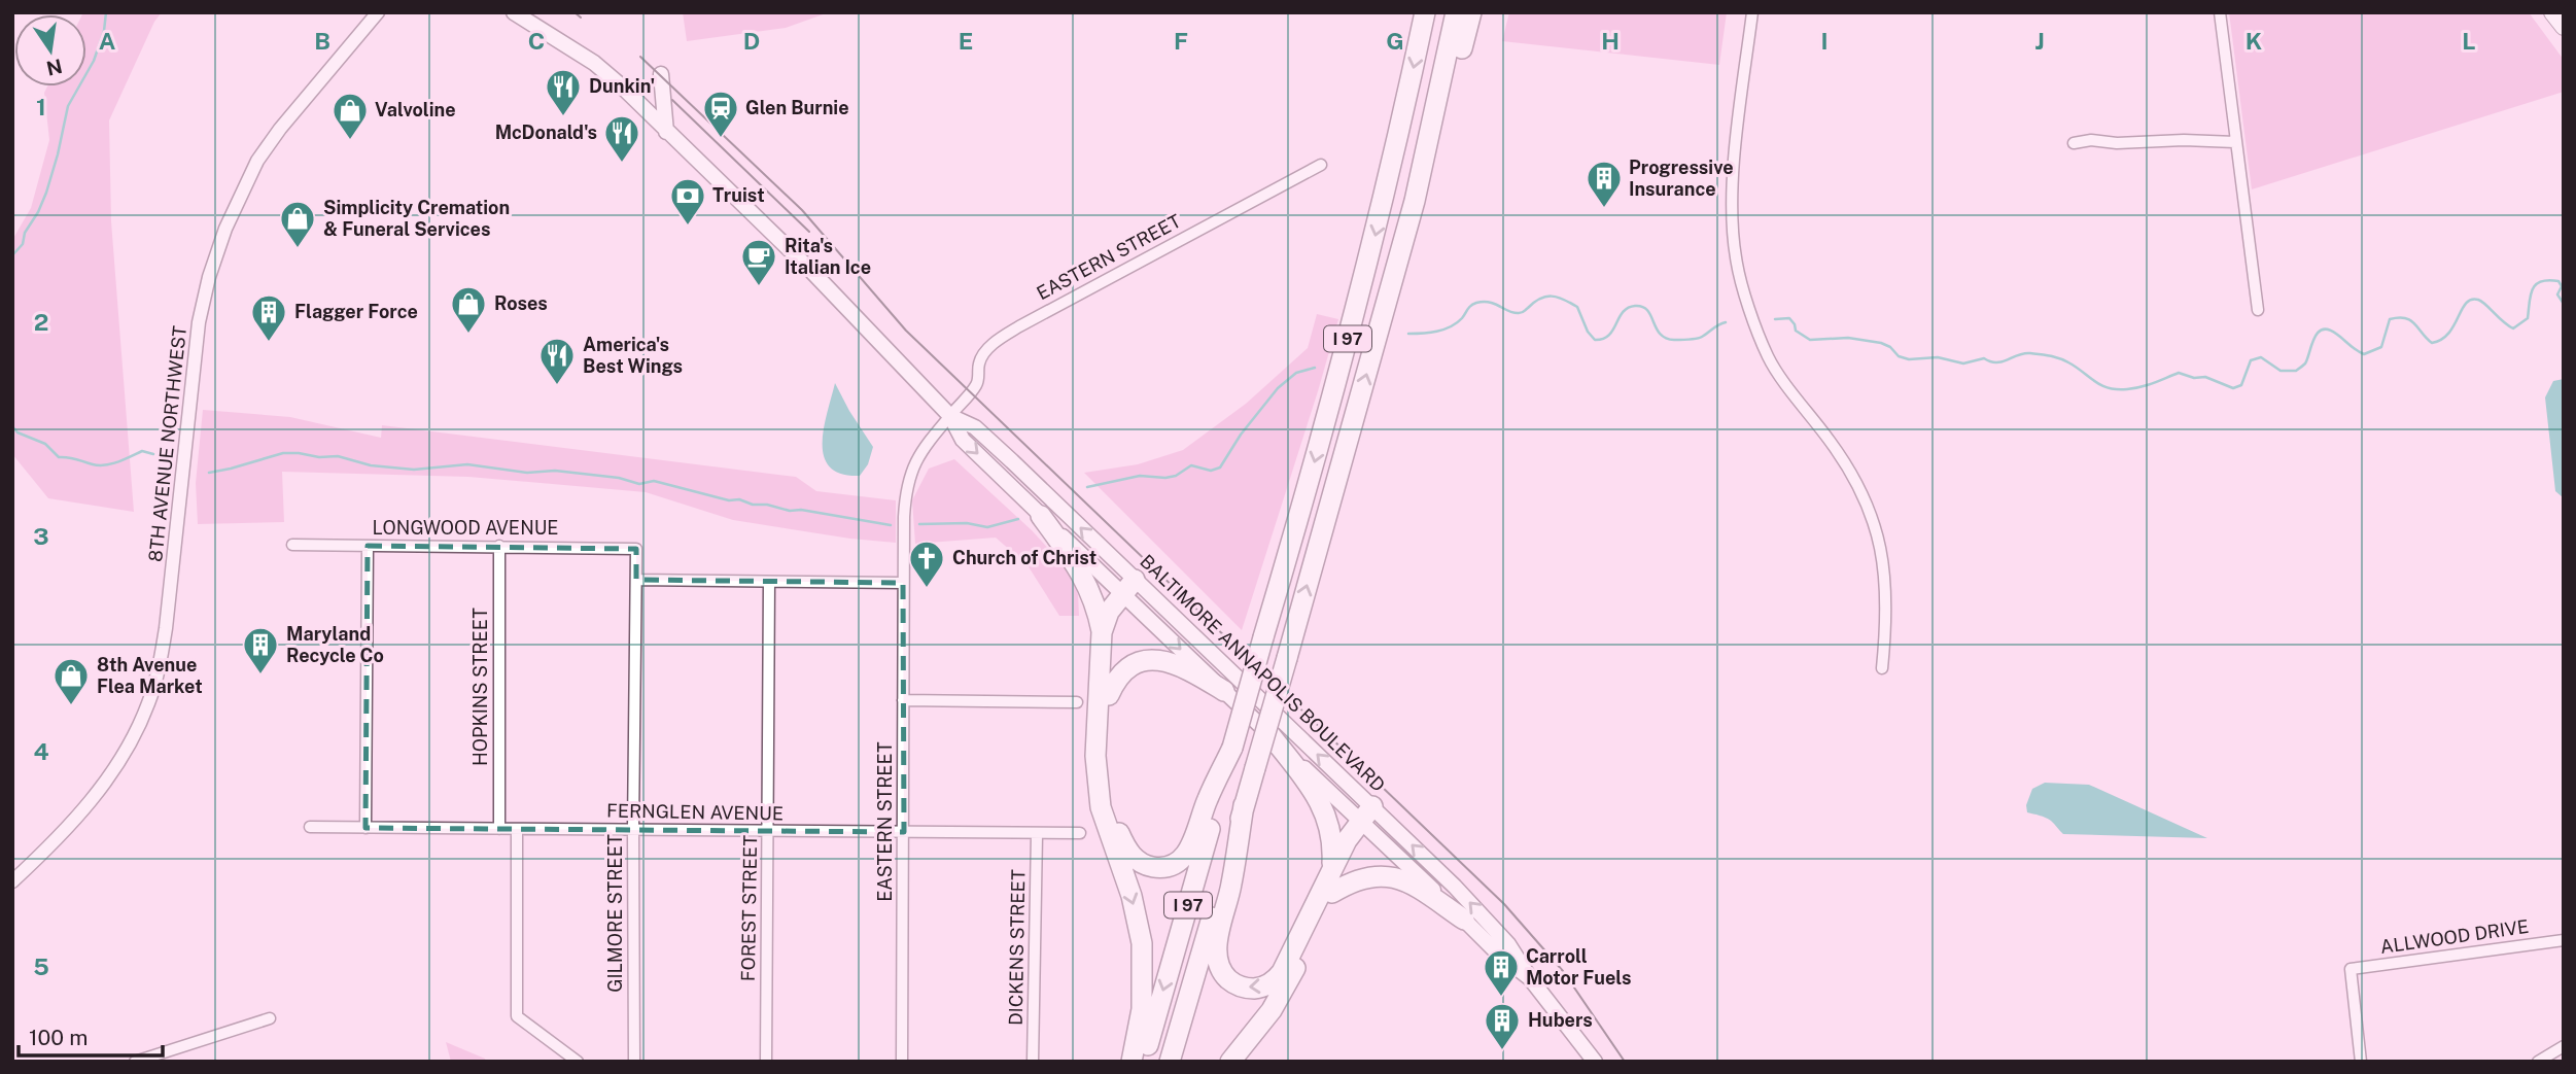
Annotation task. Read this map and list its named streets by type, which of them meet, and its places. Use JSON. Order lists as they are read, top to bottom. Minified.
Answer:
{"streets":{"highway":["I 97"],"main road":["BALTIMORE ANNAPOLIS BOULEVARD"],"street":["EASTERN STREET","8TH AVENUE NORTHWEST","LONGWOOD AVENUE","HOPKINS STREET","FERNGLEN AVENUE","FOREST STREET","GILMORE STREET","ALLWOOD DRIVE","DICKENS STREET"]},"crossings":[["EASTERN STREET","BALTIMORE ANNAPOLIS BOULEVARD"],["EASTERN STREET","FERNGLEN AVENUE"],["LONGWOOD AVENUE","HOPKINS STREET"],["LONGWOOD AVENUE","GILMORE STREET"],["HOPKINS STREET","FERNGLEN AVENUE"],["FERNGLEN AVENUE","FOREST STREET"],["FERNGLEN AVENUE","GILMORE STREET"],["FERNGLEN AVENUE","DICKENS STREET"]],"places":{"restaurant":["Dunkin'","McDonald's","America's Best Wings"],"station":["Glen Burnie"],"shop":["Valvoline","Simplicity Cremation & Funeral Services","Roses","8th Avenue Flea Market"],"building":["Progressive Insurance","Flagger Force","Maryland Recycle Co","Carroll Motor Fuels","Hubers"],"bank":["Truist"],"cafe":["Rita's Italian Ice"],"church":["Church of Christ"]},"scale_bar":"100 m","north":"bottom","grid":{"columns":["A","B","C","D","E","F","G","H","I","J","K","L"],"rows":["1","2","3","4","5"]}}
